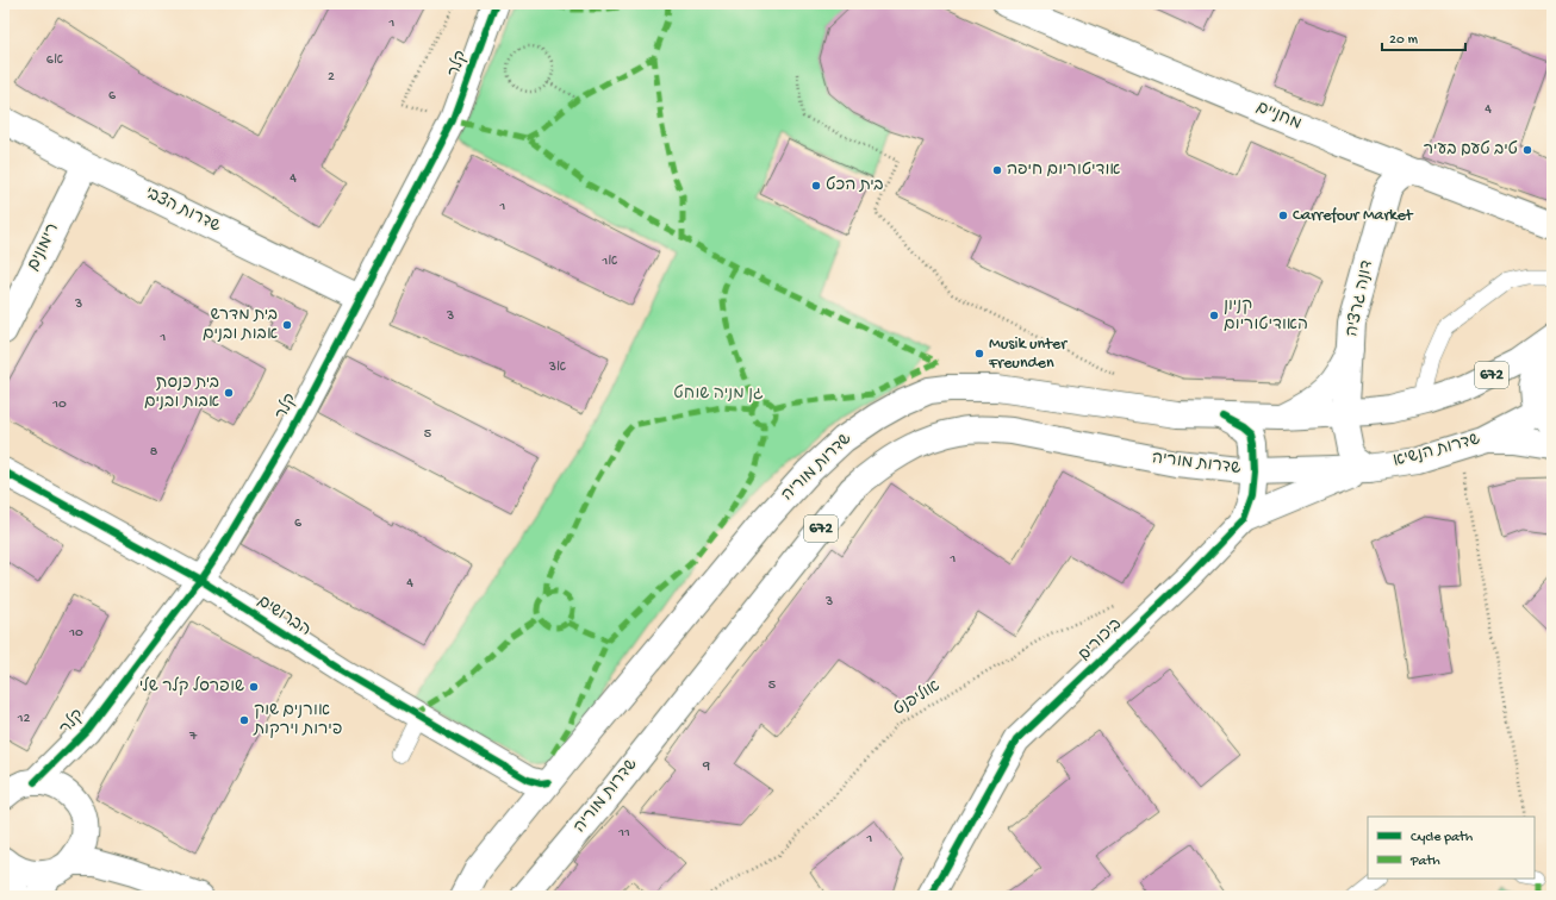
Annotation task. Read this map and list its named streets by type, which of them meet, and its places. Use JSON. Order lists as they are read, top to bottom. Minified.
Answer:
{"streets":{"street":["קלר","מחניים","שדרות הצבי","רימונים","דונה גרציה","672","שדרות הנשיא","שדרות מוריה","הברושים","ביכורים"],"path":["אוליפנט"]},"crossings":[["קלר","שדרות הצבי"],["קלר","הברושים"],["מחניים","דונה גרציה"],["שדרות הצבי","רימונים"],["דונה גרציה","672"],["דונה גרציה","שדרות הנשיא"],["דונה גרציה","שדרות מוריה"],["672","שדרות מוריה"],["שדרות הנשיא","שדרות מוריה"],["שדרות הנשיא","ביכורים"],["שדרות מוריה","הברושים"],["שדרות מוריה","ביכורים"]],"parks":["גן מניה שוחט"],"places":["טיב טעם בעיר","אודיטוריום חיפה","בית הכט","Carrefour Market","קניון האודיטוריום","בית מדרש אבות ובנים","Musik unter Freunden","בית כנסת אבות ובנים","שופרסל קלר שלי","אורנים שוק פירות וירקות"],"house_numbers":["1","6א","2","6","4","4","1","1א","3","3","1","3א","10","5","8","6","1","4","3","10","5","12","7","9","11","1"],"legend":["Cycle path","Path"],"scale_bar":"20 m"}
